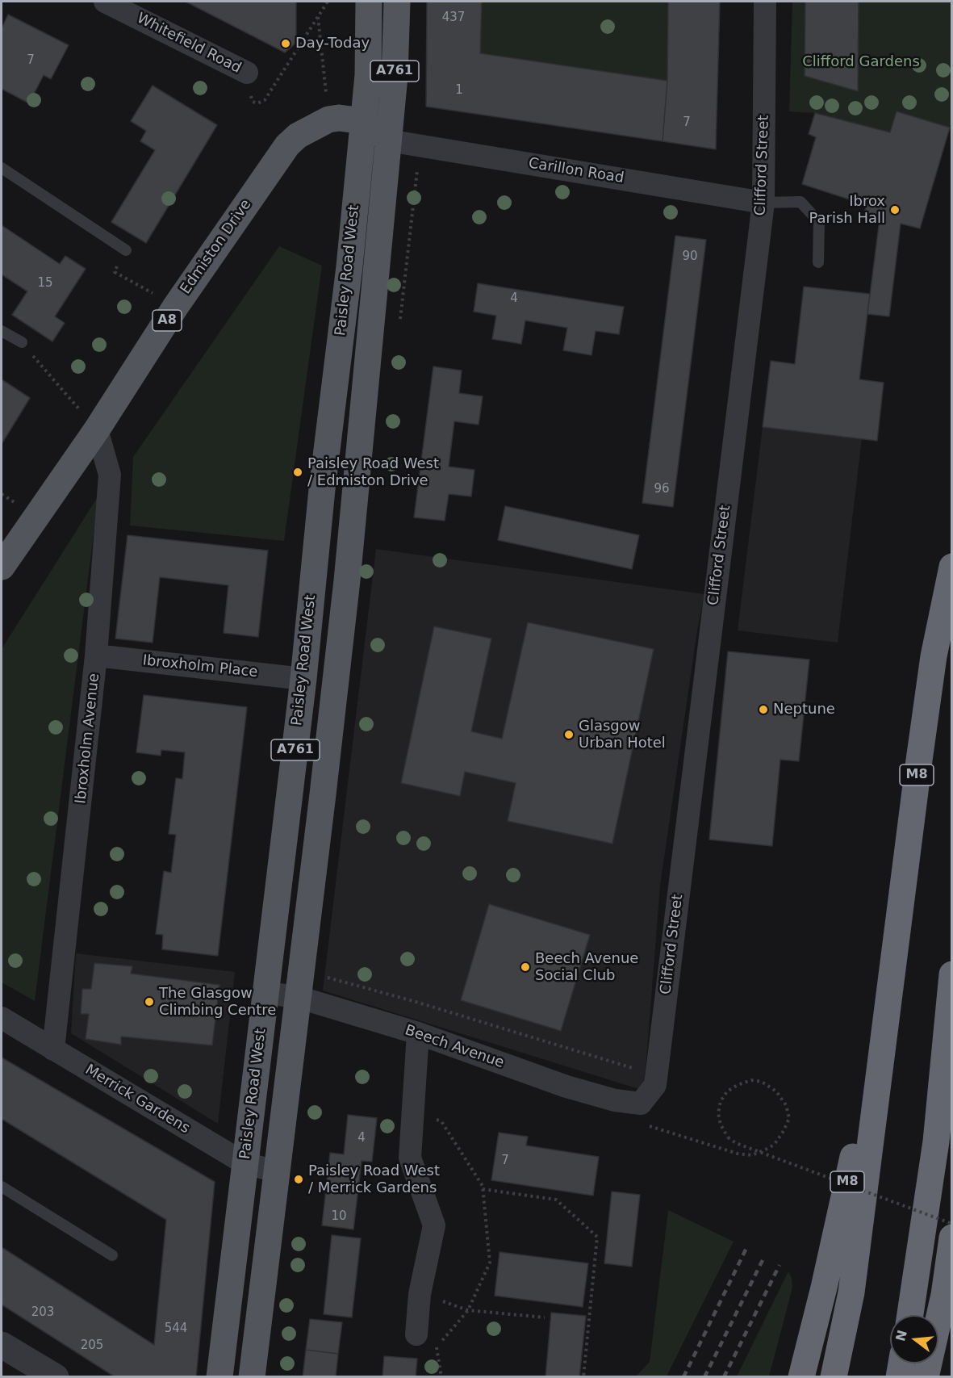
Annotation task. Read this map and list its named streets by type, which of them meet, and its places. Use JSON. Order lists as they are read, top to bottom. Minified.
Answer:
{"streets":{"highway":["M8"],"main road":["A761","Edmiston Drive","Paisley Road West","A8"],"street":["Whitefield Road","Clifford Street","Carillon Road","Ibroxholm Place","Ibroxholm Avenue","Beech Avenue","Merrick Gardens"]},"crossings":[["Clifford Street","Carillon Road"],["Clifford Street","Beech Avenue"],["Carillon Road","Paisley Road West"],["Edmiston Drive","Paisley Road West"],["Edmiston Drive","Ibroxholm Avenue"],["Paisley Road West","Ibroxholm Place"],["Paisley Road West","Beech Avenue"],["Paisley Road West","Merrick Gardens"],["Ibroxholm Place","Ibroxholm Avenue"],["Ibroxholm Avenue","Merrick Gardens"]],"parks":["Clifford Gardens"],"places":["Day-Today","Ibrox Parish Hall","Paisley Road West / Edmiston Drive","Neptune","Glasgow Urban Hotel","Beech Avenue Social Club","The Glasgow Climbing Centre","Paisley Road West / Merrick Gardens"],"house_numbers":["437","7","1","7","90","15","4","96","4","7","10","203","544","205"],"north":"left"}
